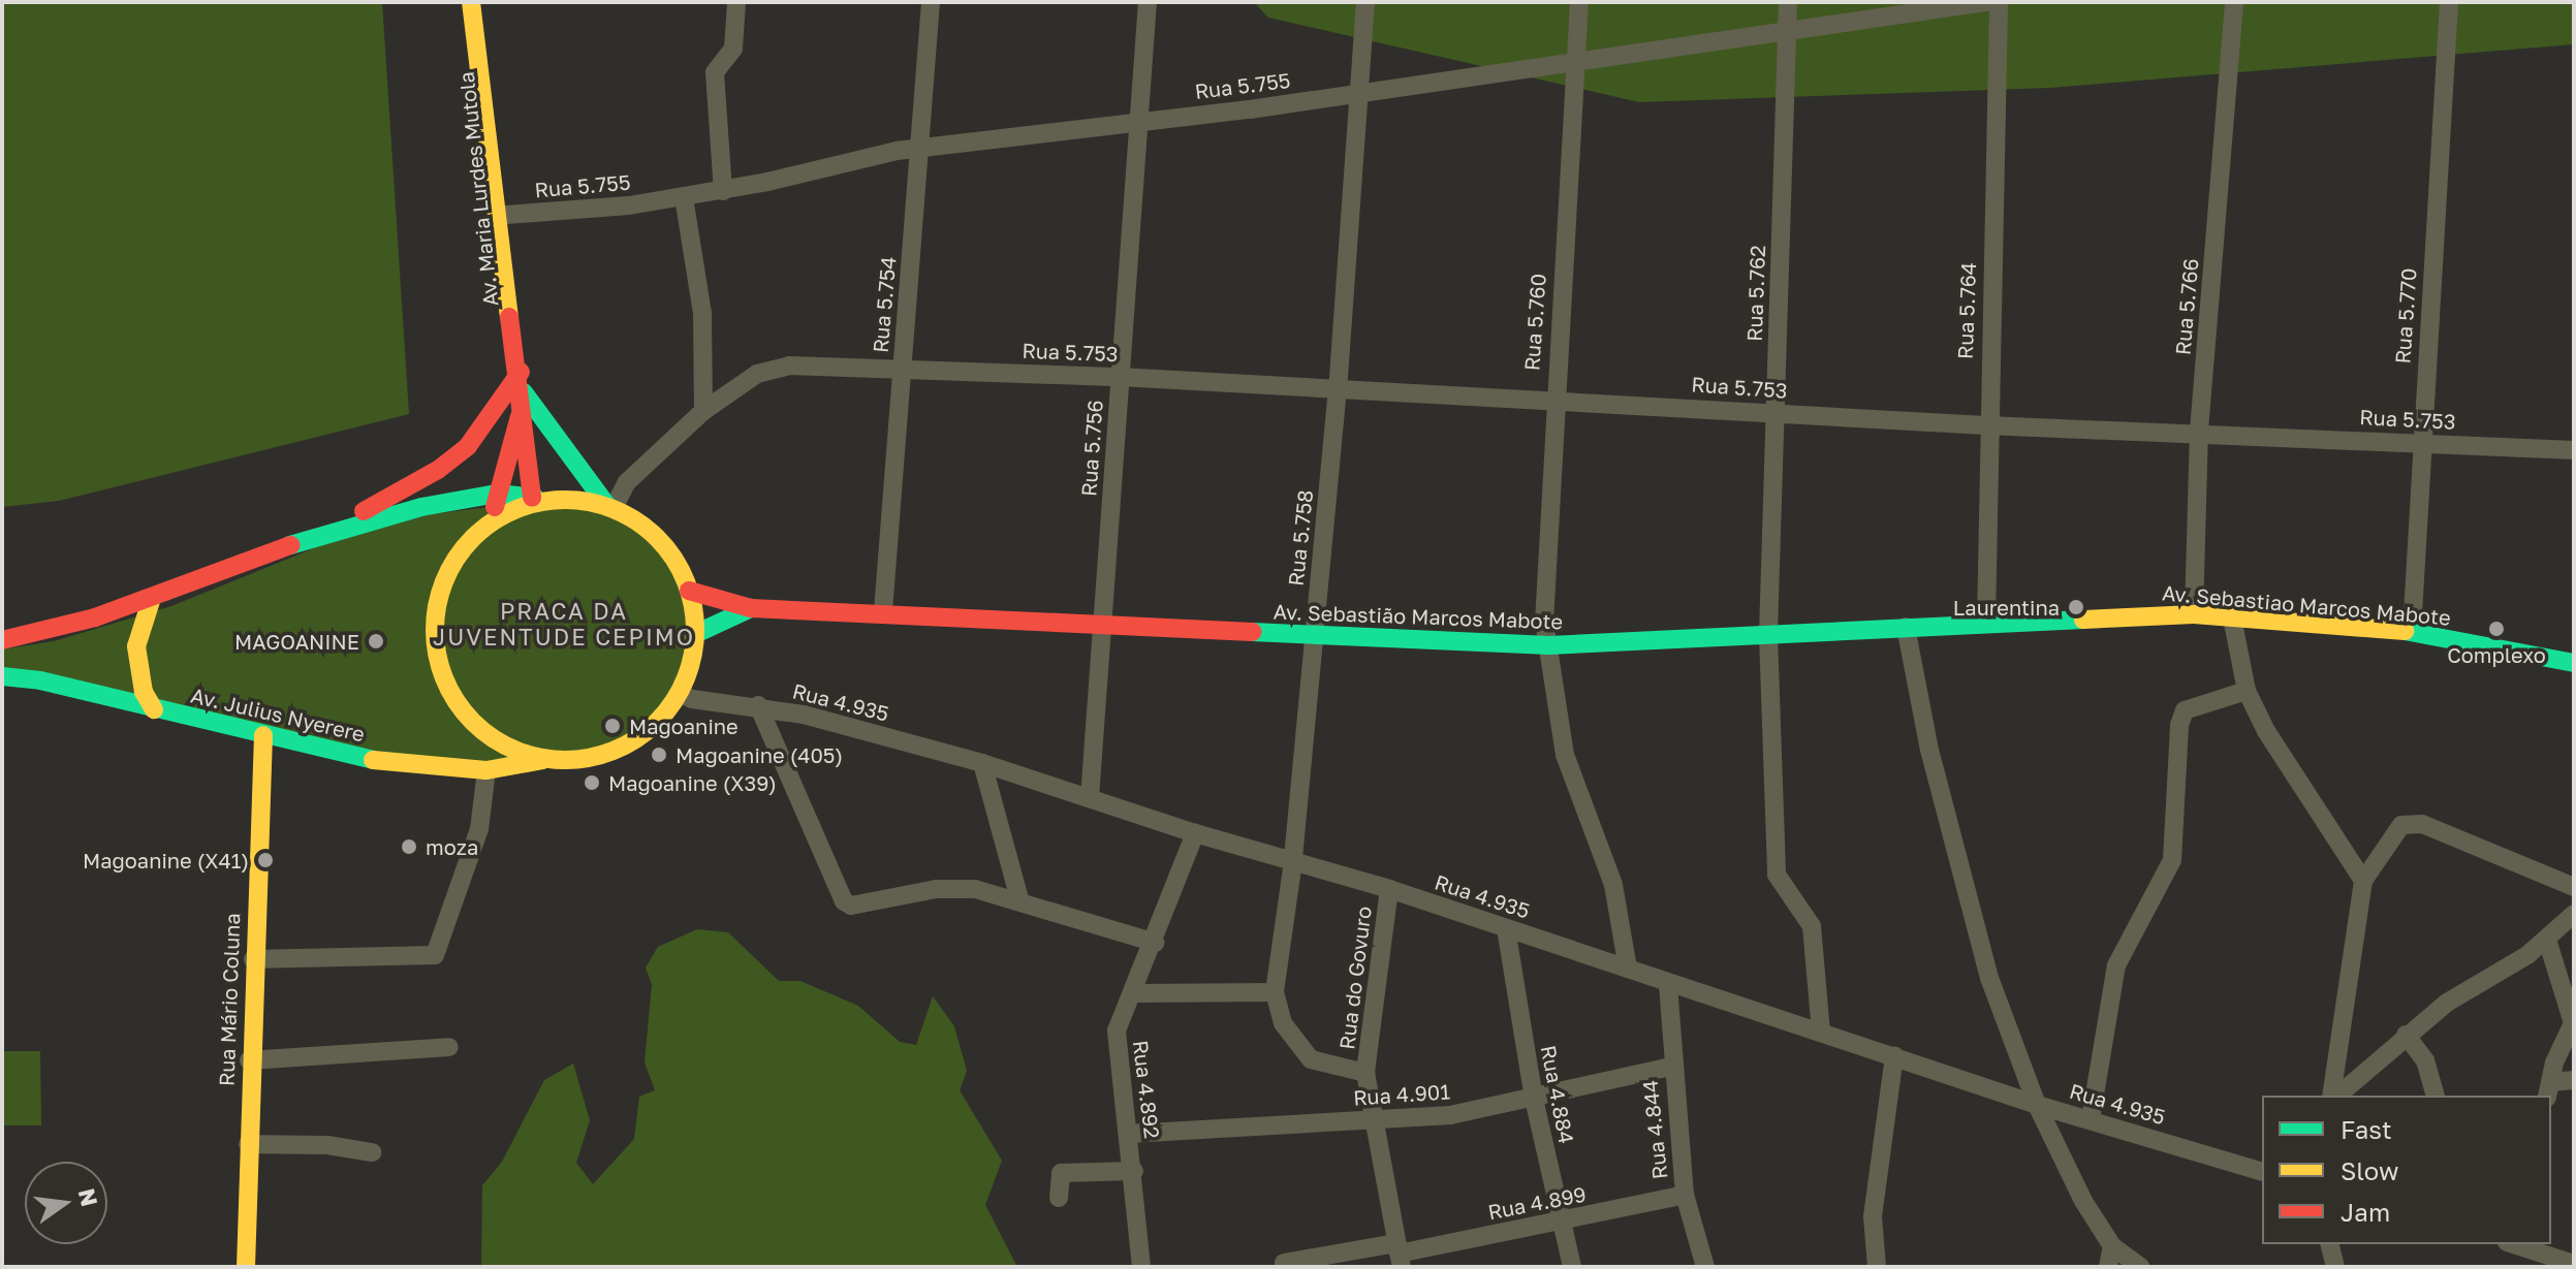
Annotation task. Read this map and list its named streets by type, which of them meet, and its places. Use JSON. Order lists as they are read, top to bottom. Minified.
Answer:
{"streets":{"main road":["Av. Maria Lurdes Mutola","Av. Sebastiao Marcos Mabote","Av. Sebastião Marcos Mabote","Av. Julius Nyerere","Rua Mário Coluna"],"street":["Rua 5.755","Rua 5.762","Rua 5.754","Rua 5.766","Rua 5.764","Rua 5.770","Rua 5.760","Rua 5.753","Rua 5.756","Rua 5.758","Rua 4.935","Rua do Govuro","Rua 4.892","Rua 4.901","Rua 4.884","Rua 4.844","Rua 4.899"]},"crossings":[["Rua 5.755","Av. Maria Lurdes Mutola"],["Rua 5.755","Rua 5.762"],["Rua 5.755","Rua 5.754"],["Rua 5.755","Rua 5.760"],["Rua 5.755","Rua 5.756"],["Rua 5.755","Rua 5.758"],["Rua 5.762","Rua 5.753"],["Rua 5.762","Av. Sebastião Marcos Mabote"],["Rua 5.762","Rua 4.935"],["Rua 5.754","Rua 5.753"],["Rua 5.754","Av. Sebastião Marcos Mabote"],["Rua 5.766","Rua 5.753"],["Rua 5.766","Av. Sebastiao Marcos Mabote"],["Rua 5.764","Rua 5.753"],["Rua 5.764","Av. Sebastião Marcos Mabote"],["Rua 5.770","Rua 5.753"],["Rua 5.770","Av. Sebastiao Marcos Mabote"],["Rua 5.760","Rua 5.753"],["Rua 5.760","Av. Sebastião Marcos Mabote"],["Rua 5.760","Rua 4.935"],["Rua 5.753","Rua 5.756"],["Rua 5.753","Rua 5.758"],["Rua 5.753","Av. Sebastião Marcos Mabote"],["Rua 5.753","Rua 4.935"],["Rua 5.753","Av. Julius Nyerere"],["Rua 5.756","Av. Sebastião Marcos Mabote"],["Rua 5.756","Rua 4.935"],["Rua 5.758","Av. Sebastião Marcos Mabote"],["Rua 5.758","Rua 4.935"],["Rua 5.758","Rua do Govuro"],["Av. Sebastiao Marcos Mabote","Av. Sebastião Marcos Mabote"],["Av. Sebastião Marcos Mabote","Rua 4.935"],["Av. Sebastião Marcos Mabote","Av. Julius Nyerere"],["Rua 4.935","Av. Julius Nyerere"],["Rua 4.935","Rua do Govuro"],["Rua 4.935","Rua 4.892"],["Rua 4.935","Rua 4.884"],["Rua 4.935","Rua 4.844"],["Av. Julius Nyerere","Rua Mário Coluna"],["Rua do Govuro","Rua 4.901"],["Rua do Govuro","Rua 4.899"],["Rua 4.892","Rua 4.901"],["Rua 4.901","Rua 4.884"],["Rua 4.901","Rua 4.844"],["Rua 4.884","Rua 4.899"],["Rua 4.844","Rua 4.899"]],"districts":["PRACA DA JUVENTUDE CEPIMO"],"places":["Laurentina","Complexo","MAGOANINE","Magoanine","Magoanine (405)","Magoanine (X39)","moza","Magoanine (X41)"],"legend":["Fast","Slow","Jam"],"north":"right"}
